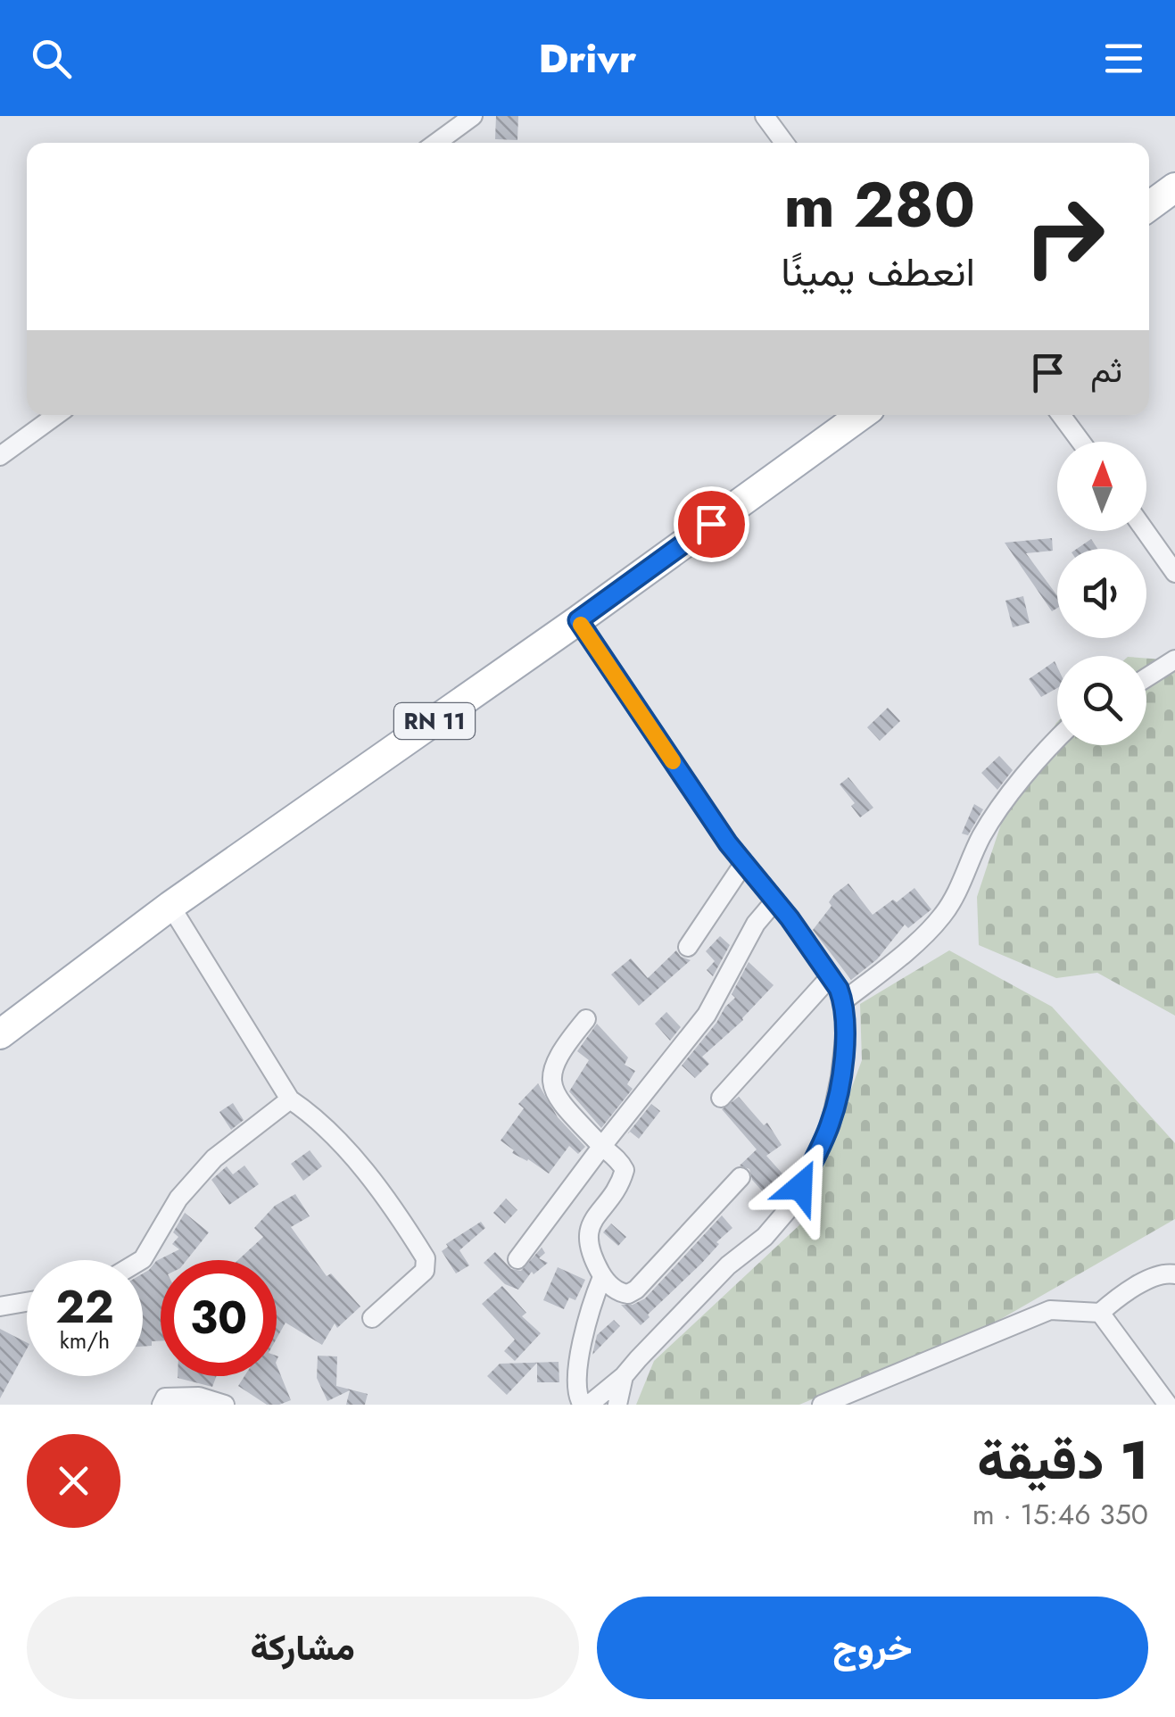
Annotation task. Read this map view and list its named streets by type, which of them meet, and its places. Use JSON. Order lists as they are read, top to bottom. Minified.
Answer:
{"streets":{"main road":["RN 11"]},"north":"top","page":{"header":"Drivr","turn":["280 m","انعطف يمينًا"],"then":"ثم","speed":"22 km/h","limit":"30","heading":["1 دقيقة","350 m · 15:46"],"buttons":["خروج","مشاركة"]}}
